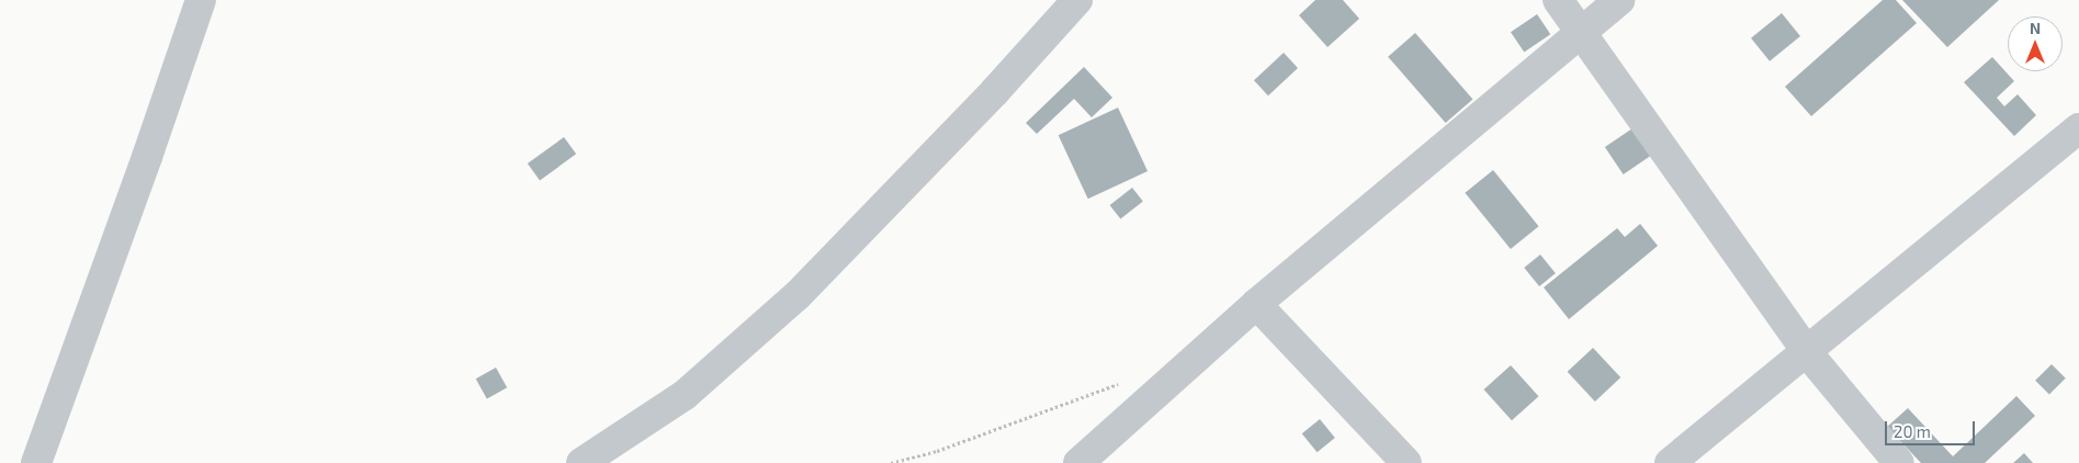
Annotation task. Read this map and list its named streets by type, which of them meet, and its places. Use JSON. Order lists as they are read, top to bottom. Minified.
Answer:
{"scale_bar":"20 m","north":"top"}
